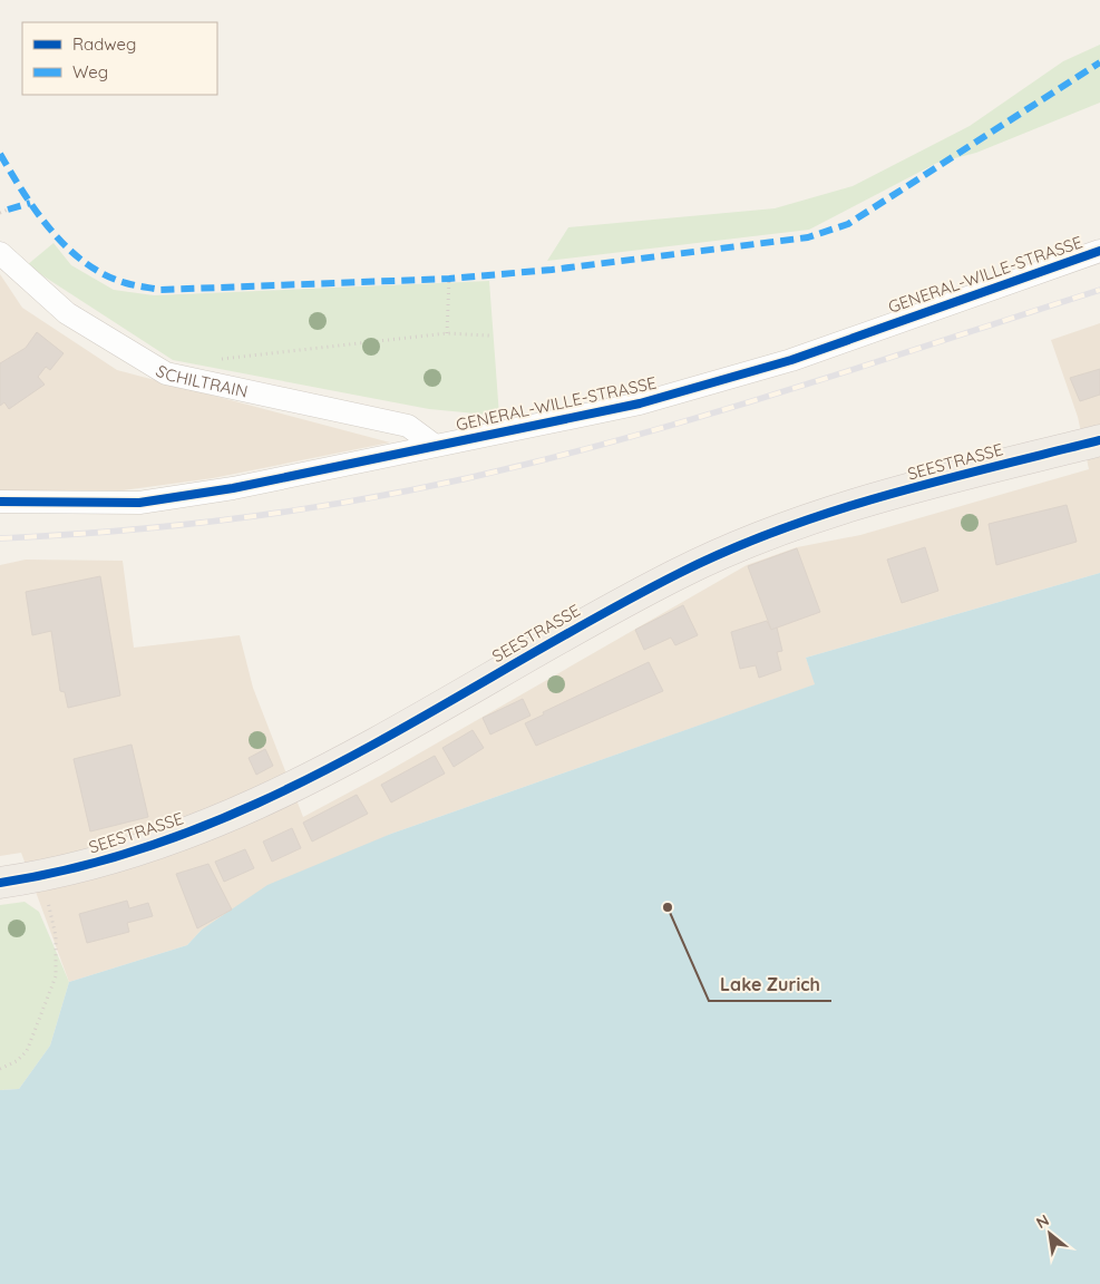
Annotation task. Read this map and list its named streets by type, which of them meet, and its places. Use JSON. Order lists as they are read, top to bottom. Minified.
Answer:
{"streets":{"main road":["SEESTRASSE"],"street":["GENERAL-WILLE-STRASSE","SCHILTRAIN"]},"crossings":[["GENERAL-WILLE-STRASSE","SCHILTRAIN"]],"places":["Lake Zurich"],"legend":["Radweg","Weg"],"north":"top left"}
